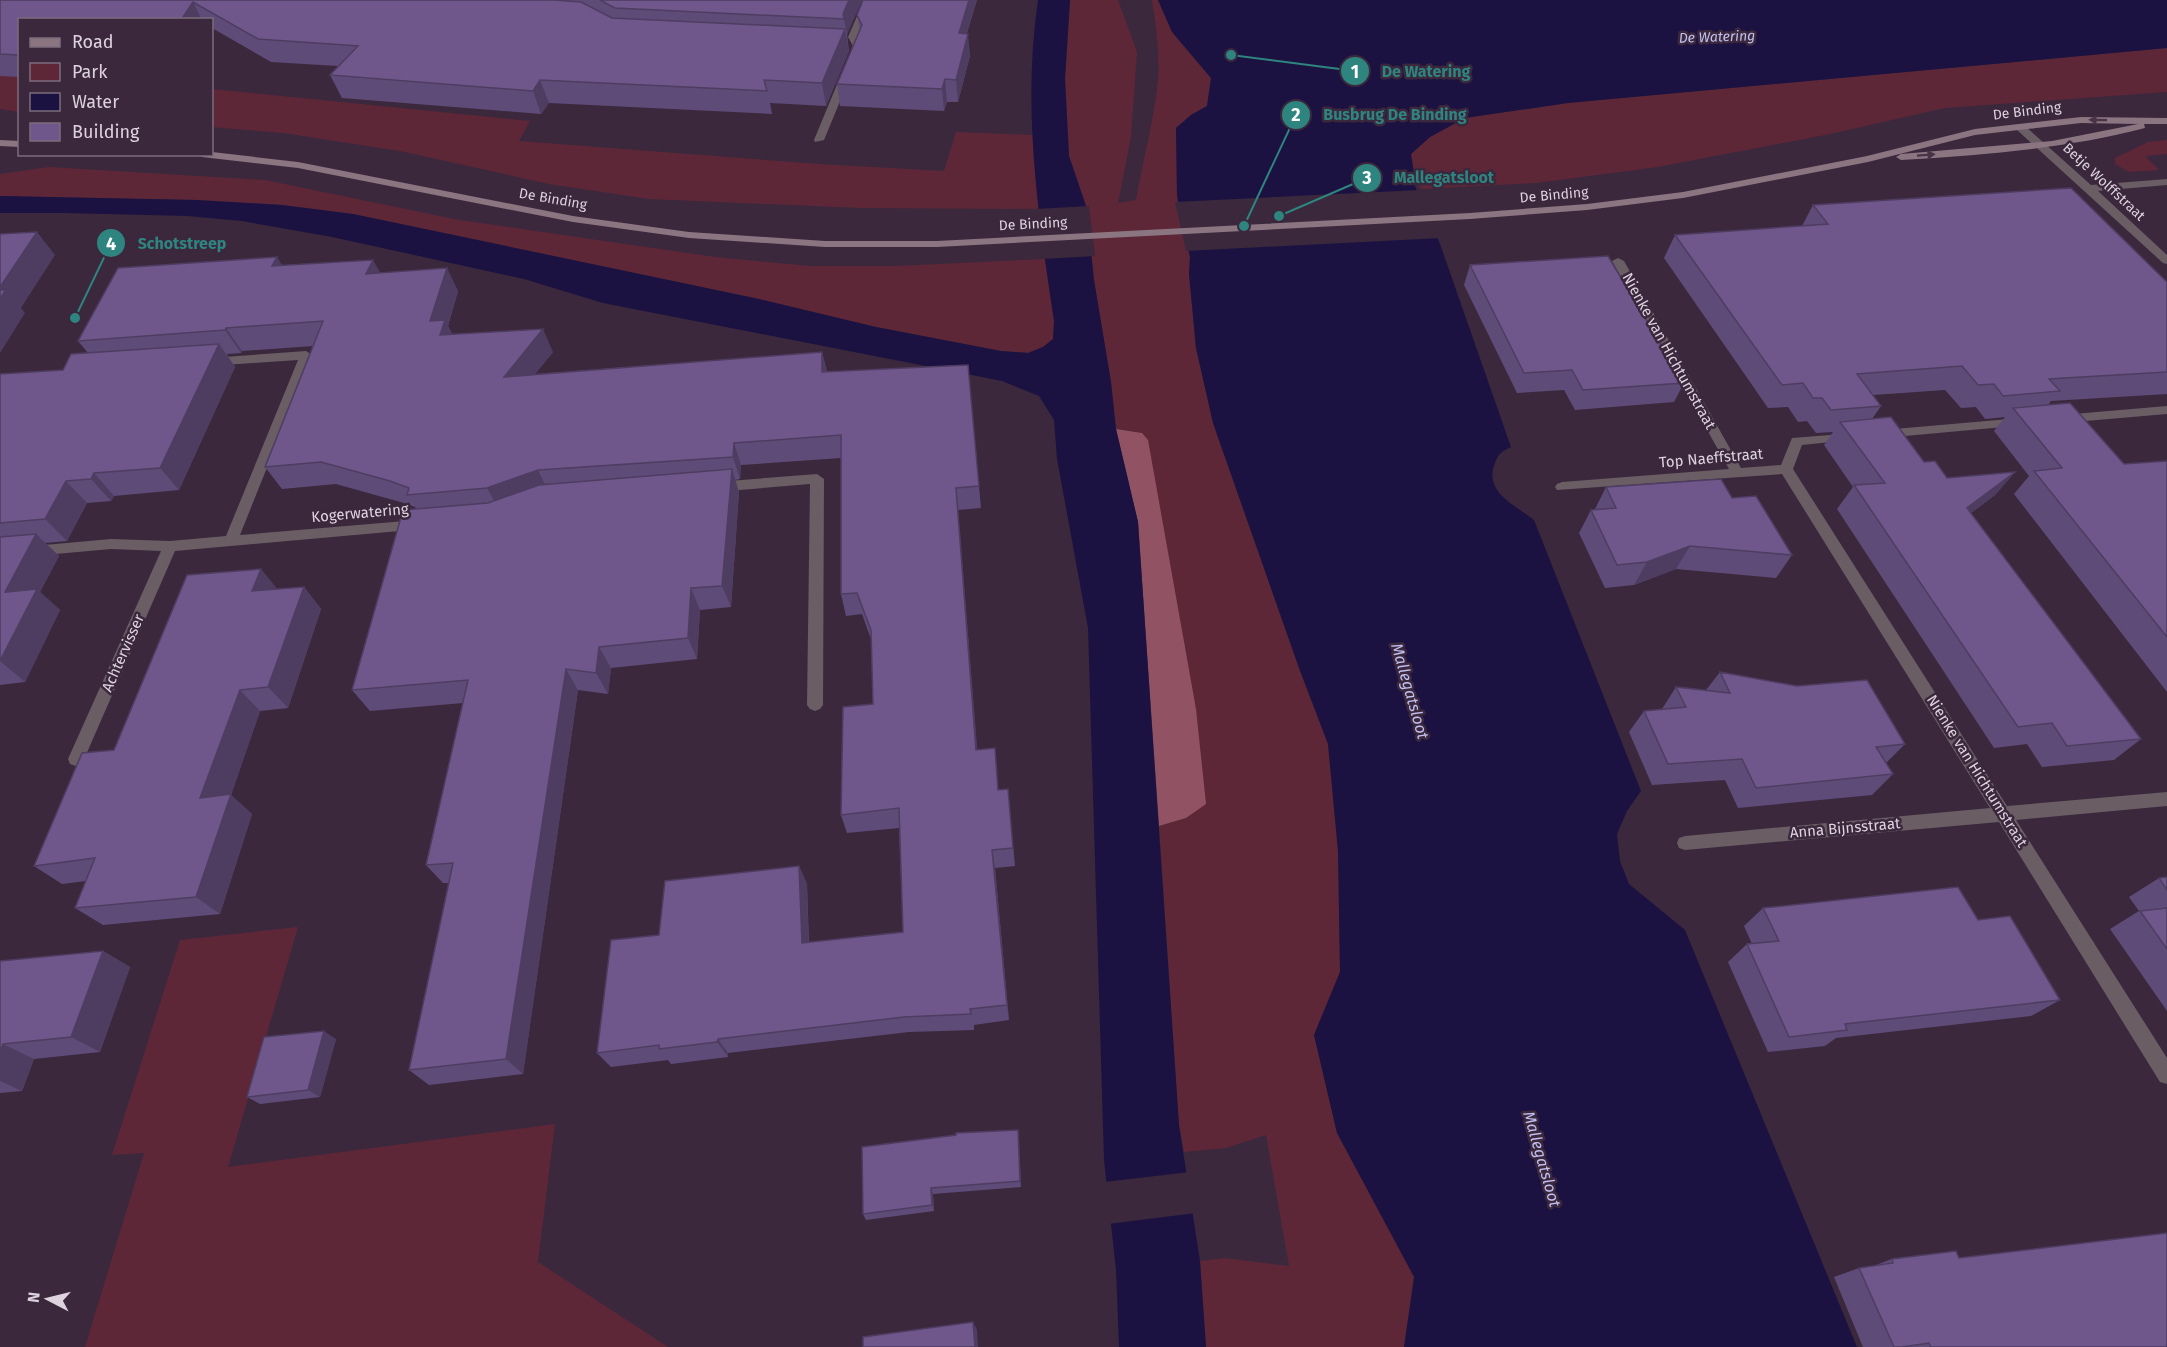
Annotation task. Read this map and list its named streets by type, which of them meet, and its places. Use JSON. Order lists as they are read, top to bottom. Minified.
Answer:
{"streets":{"street":["De Binding","Betje Wolffstraat","Nienke van Hichtumstraat","Top Naeffstraat","Kogerwatering","Achtervisser","Anna Bijnsstraat"]},"crossings":[["De Binding","Betje Wolffstraat"],["Nienke van Hichtumstraat","Top Naeffstraat"],["Nienke van Hichtumstraat","Anna Bijnsstraat"],["Kogerwatering","Achtervisser"]],"water":["De Watering","Mallegatsloot"],"places":["De Watering","Mallegatsloot","Busbrug De Binding","Schotstreep"],"legend":["Road","Park","Water","Building"],"north":"left"}
